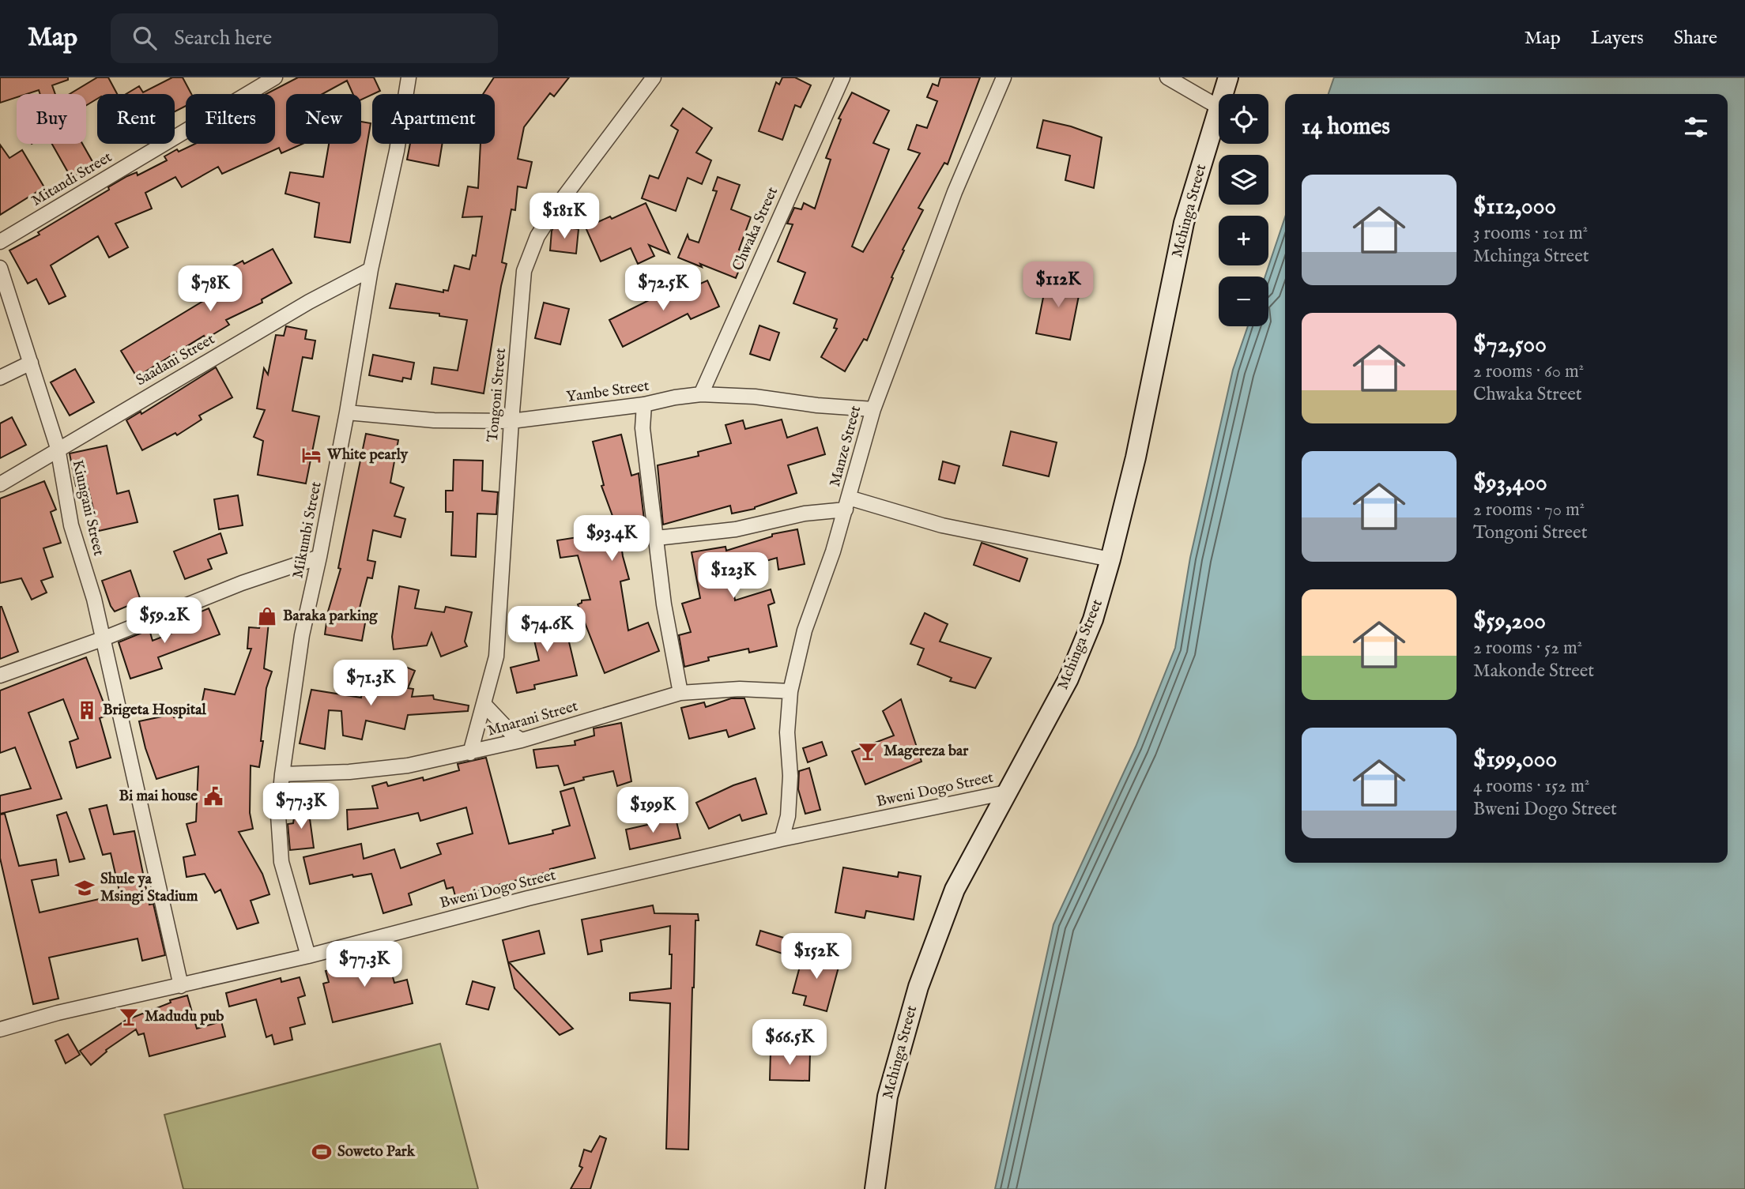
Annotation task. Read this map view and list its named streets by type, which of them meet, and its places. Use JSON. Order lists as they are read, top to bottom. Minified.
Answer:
{"streets":{"main road":["Mchinga Street"],"street":["Mitandi Street","Chwaka Street","Saadani Street","Yambe Street","Tongoni Street","Manze Street","Kiungani Street","Mikumbi Street","Mnarani Street","Bweni Dogo Street"]},"crossings":[["Mchinga Street","Bweni Dogo Street"],["Chwaka Street","Yambe Street"],["Saadani Street","Kiungani Street"],["Saadani Street","Mikumbi Street"],["Yambe Street","Tongoni Street"],["Yambe Street","Manze Street"],["Yambe Street","Mikumbi Street"],["Tongoni Street","Mnarani Street"],["Manze Street","Mnarani Street"],["Manze Street","Bweni Dogo Street"],["Kiungani Street","Bweni Dogo Street"],["Mikumbi Street","Mnarani Street"],["Mikumbi Street","Bweni Dogo Street"]],"places":{"hotel":["White pearly"],"shop":["Baraka parking"],"building":["Brigeta Hospital"],"bar":["Magereza bar","Madudu pub"],"public building":["Bi mai house"],"school or university":["Shule ya Msingi Stadium"],"sports":["Soweto Park"]},"page":{"header":"Map","search":"Search here","nav":["Map","Layers","Share"],"map_buttons":["+","−"],"chip":["Buy","Rent","Filters","New","Apartment"],"heading":"14 homes","list":[{"name":"$112,000","note":"3 rooms · 101 m² · Mchinga Street"},{"name":"$72,500","note":"2 rooms · 60 m² · Chwaka Street"},{"name":"$93,400","note":"2 rooms · 70 m² · Tongoni Street"},{"name":"$59,200","note":"2 rooms · 52 m² · Makonde Street"},{"name":"$199,000","note":"4 rooms · 152 m² · Bweni Dogo Street"}],"price":["$181K","$112K","$72.5K","$78K","$93.4K","$123K","$59.2K","$74.6K","$71.3K","$77.3K","$199K","$152K","$77.3K","$66.5K"]}}
